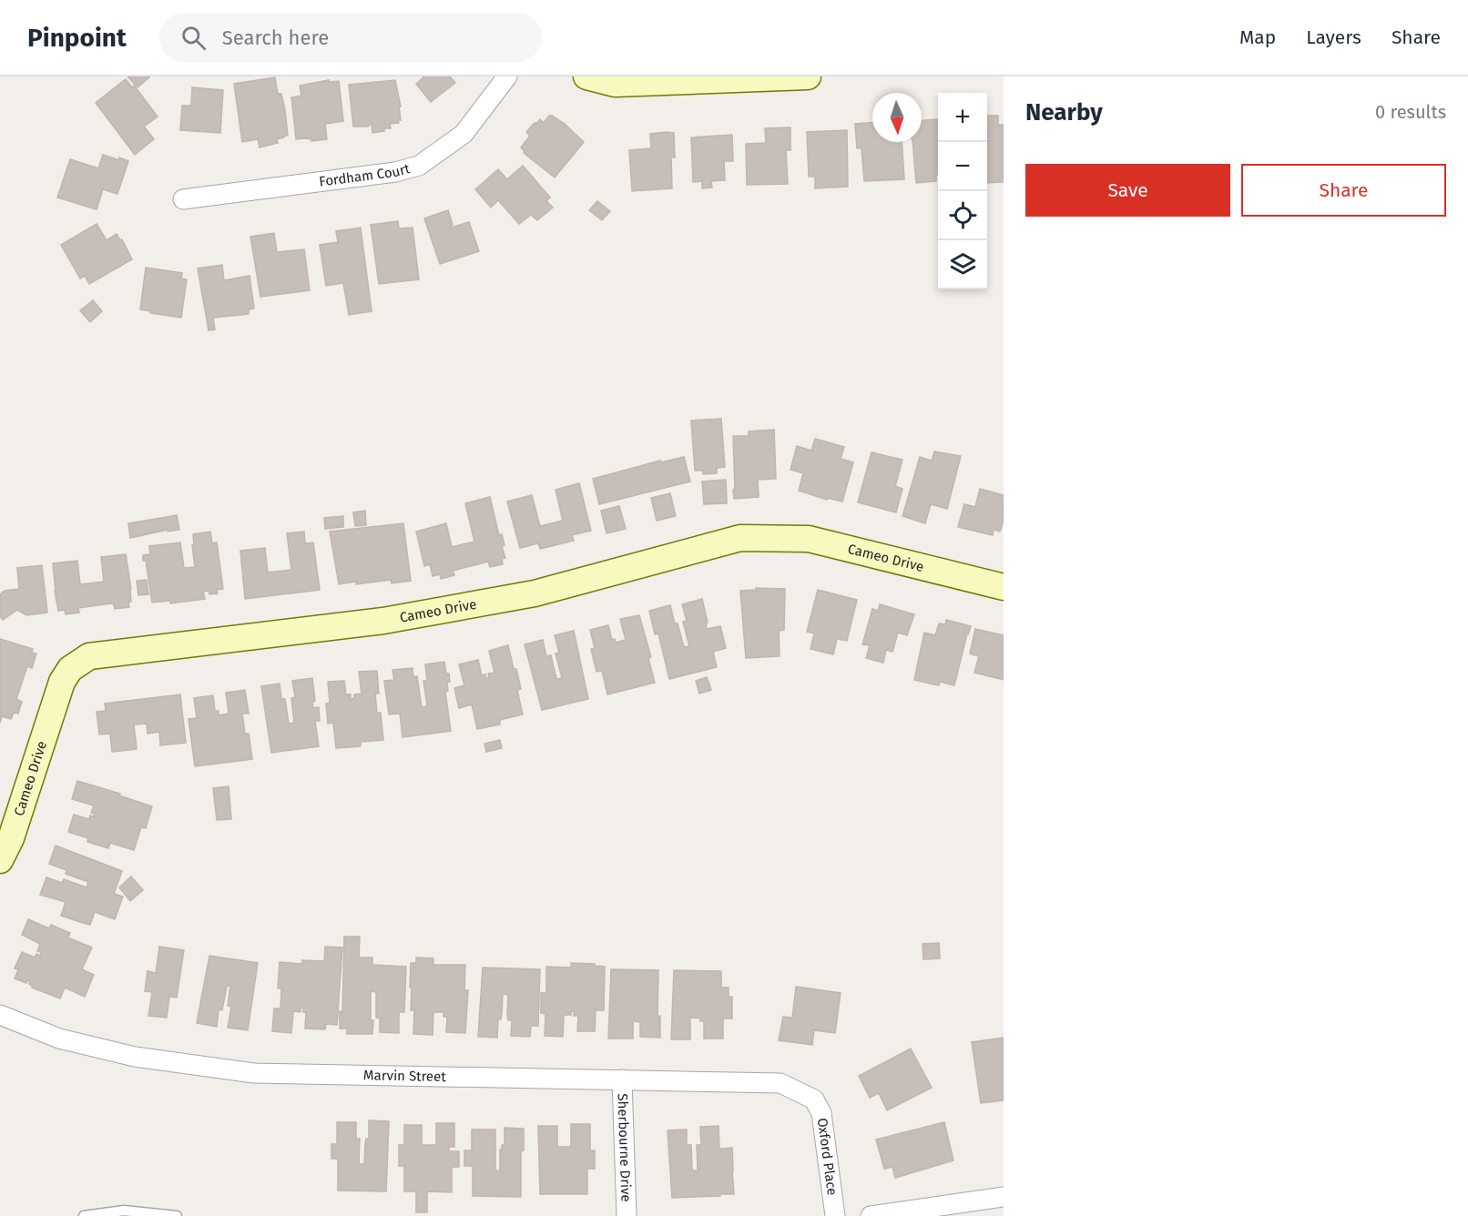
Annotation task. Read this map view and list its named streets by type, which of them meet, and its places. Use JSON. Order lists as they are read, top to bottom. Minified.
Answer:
{"streets":{"street":["Fordham Court","Cameo Drive","Marvin Street","Sherbourne Drive","Oxford Place"]},"crossings":[["Marvin Street","Sherbourne Drive"],["Marvin Street","Oxford Place"]],"north":"bottom","page":{"header":"Pinpoint","search":"Search here","nav":["Map","Layers","Share"],"heading":["Nearby","0 results"],"map_buttons":["+","−"],"buttons":["Save","Share"]}}
